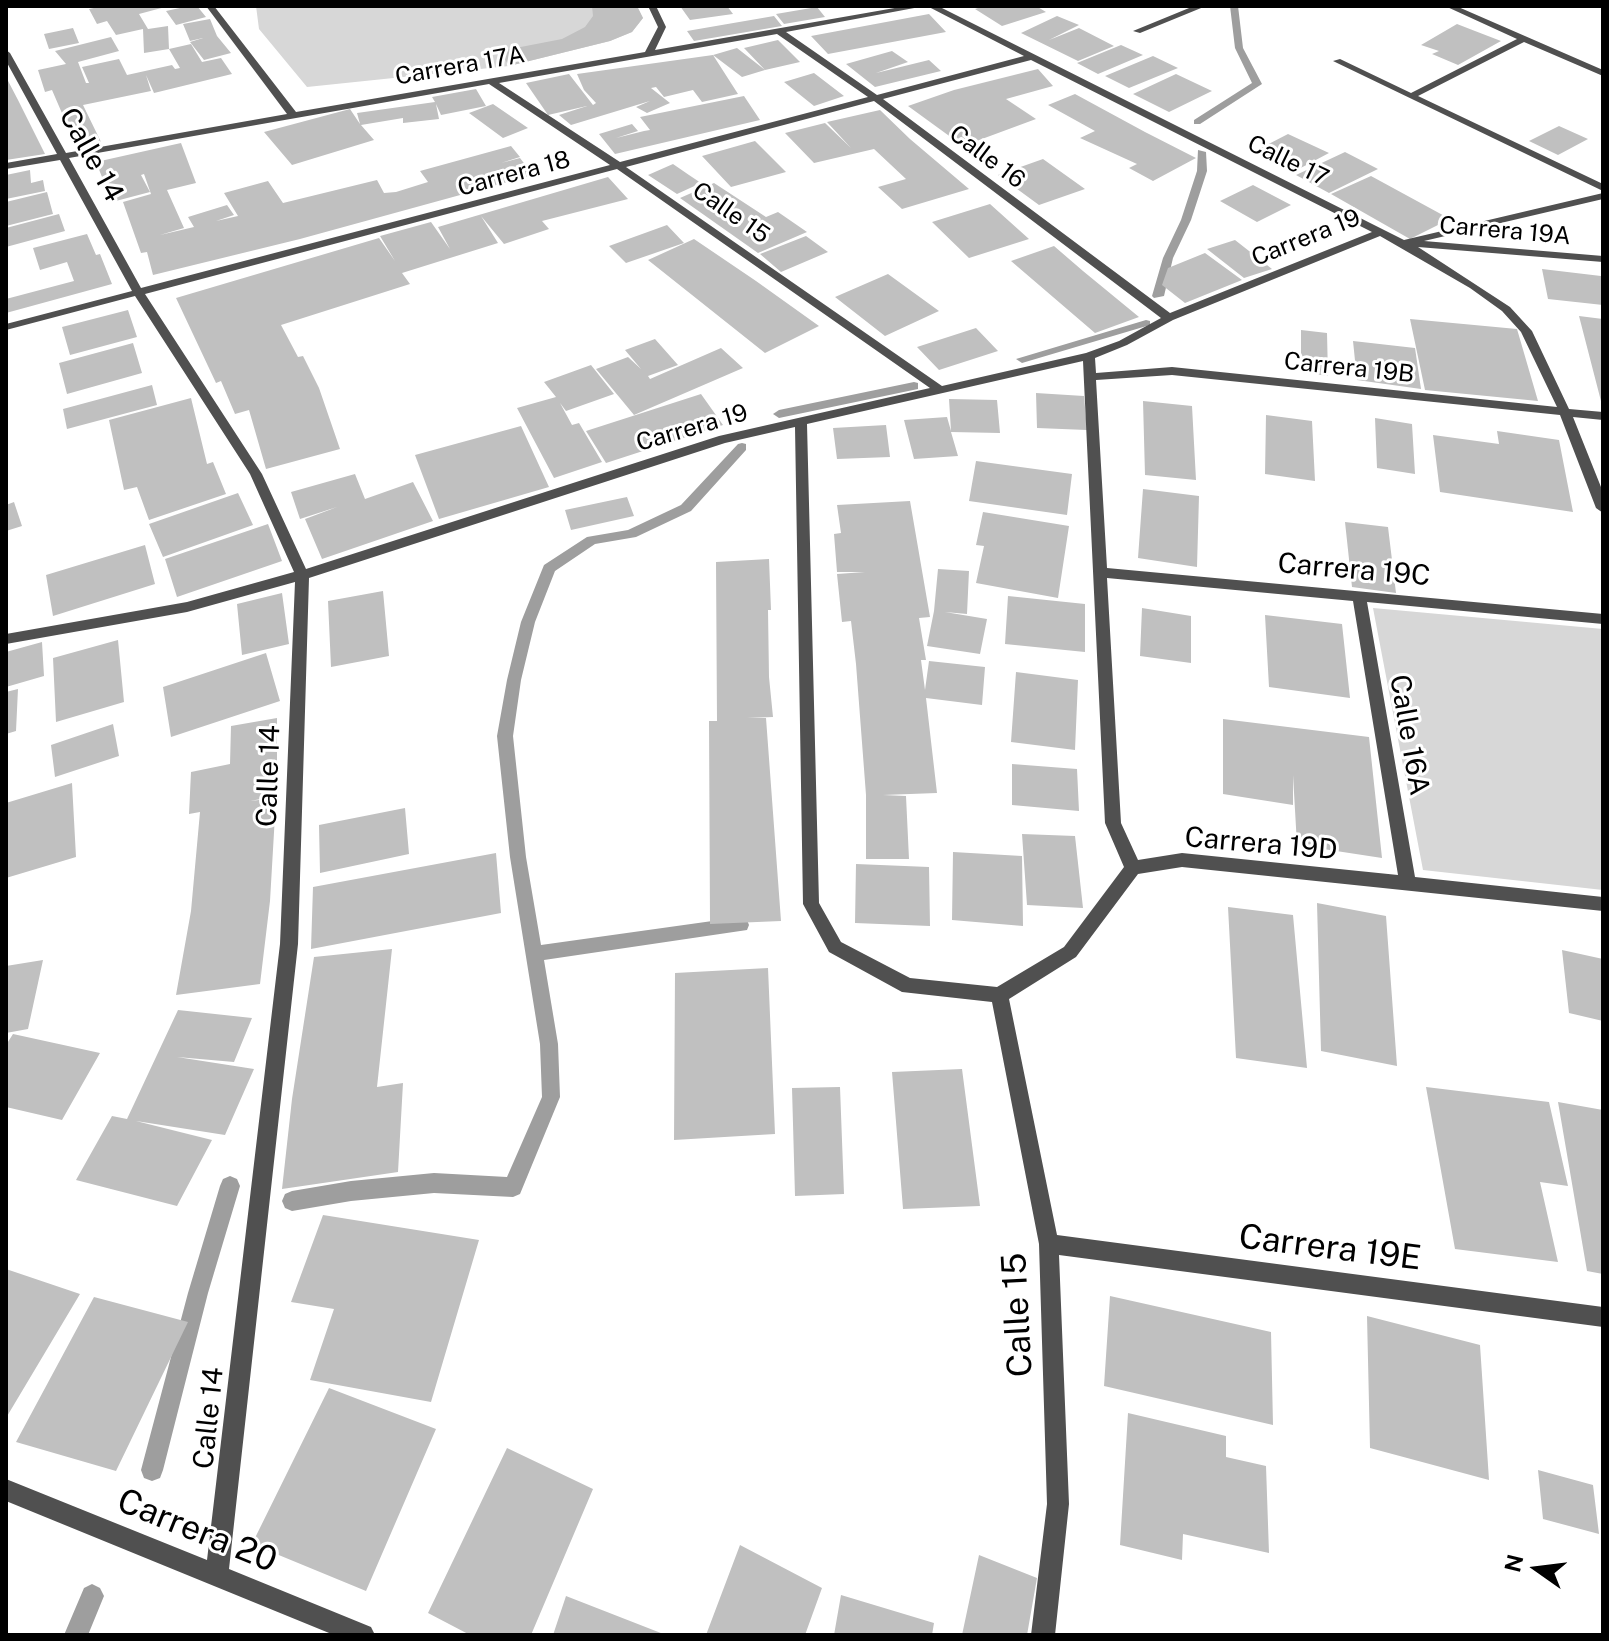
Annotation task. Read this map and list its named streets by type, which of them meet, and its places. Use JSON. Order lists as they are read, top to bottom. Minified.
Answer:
{"streets":{"street":["Carrera 17A","Calle 14","Calle 16","Calle 17","Carrera 18","Calle 15","Carrera 19A","Carrera 19","Carrera 19B","Carrera 19C","Calle 16A","Carrera 19D","Carrera 19E","Carrera 20"]},"crossings":[["Carrera 17A","Calle 14"],["Carrera 17A","Calle 16"],["Carrera 17A","Calle 15"],["Calle 14","Carrera 18"],["Calle 14","Carrera 19"],["Calle 14","Carrera 20"],["Calle 16","Carrera 18"],["Calle 16","Carrera 19"],["Calle 17","Carrera 18"],["Calle 17","Carrera 19A"],["Calle 17","Carrera 19"],["Calle 17","Carrera 19B"],["Carrera 18","Calle 15"],["Calle 15","Carrera 19"],["Calle 15","Carrera 19E"],["Carrera 19A","Carrera 19"],["Carrera 19C","Calle 16A"],["Calle 16A","Carrera 19D"]],"north":"left"}
